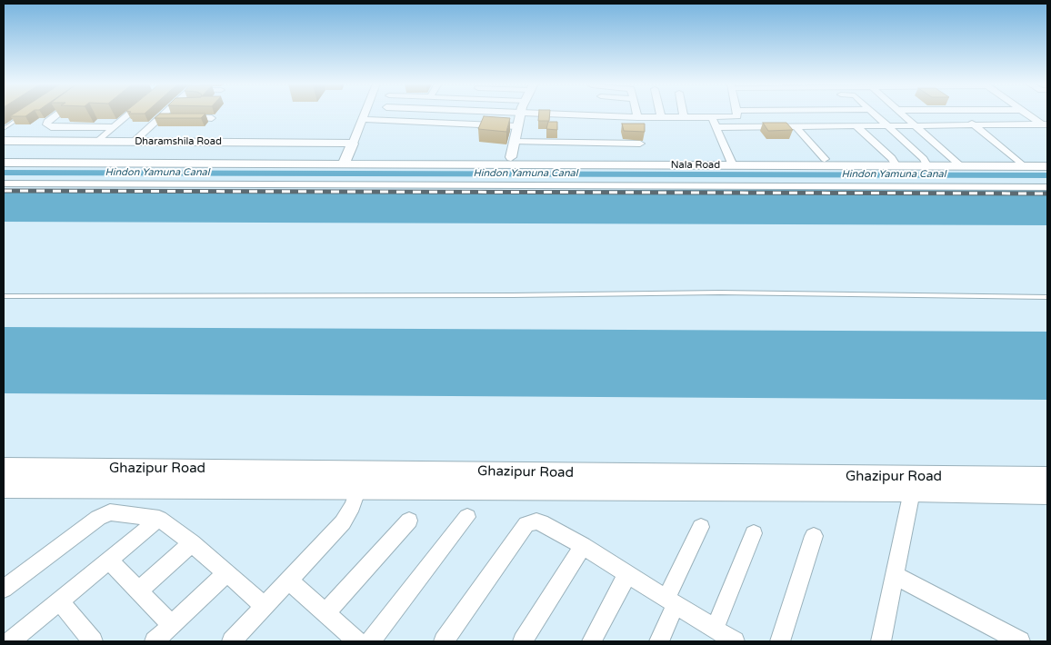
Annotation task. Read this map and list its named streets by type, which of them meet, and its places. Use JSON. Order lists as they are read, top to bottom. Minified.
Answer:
{"streets":{"main road":["Ghazipur Road"],"street":["Dharamshila Road","Nala Road"]},"crossings":[["Dharamshila Road","Nala Road"]],"water":["Hindon Yamuna Canal"]}
